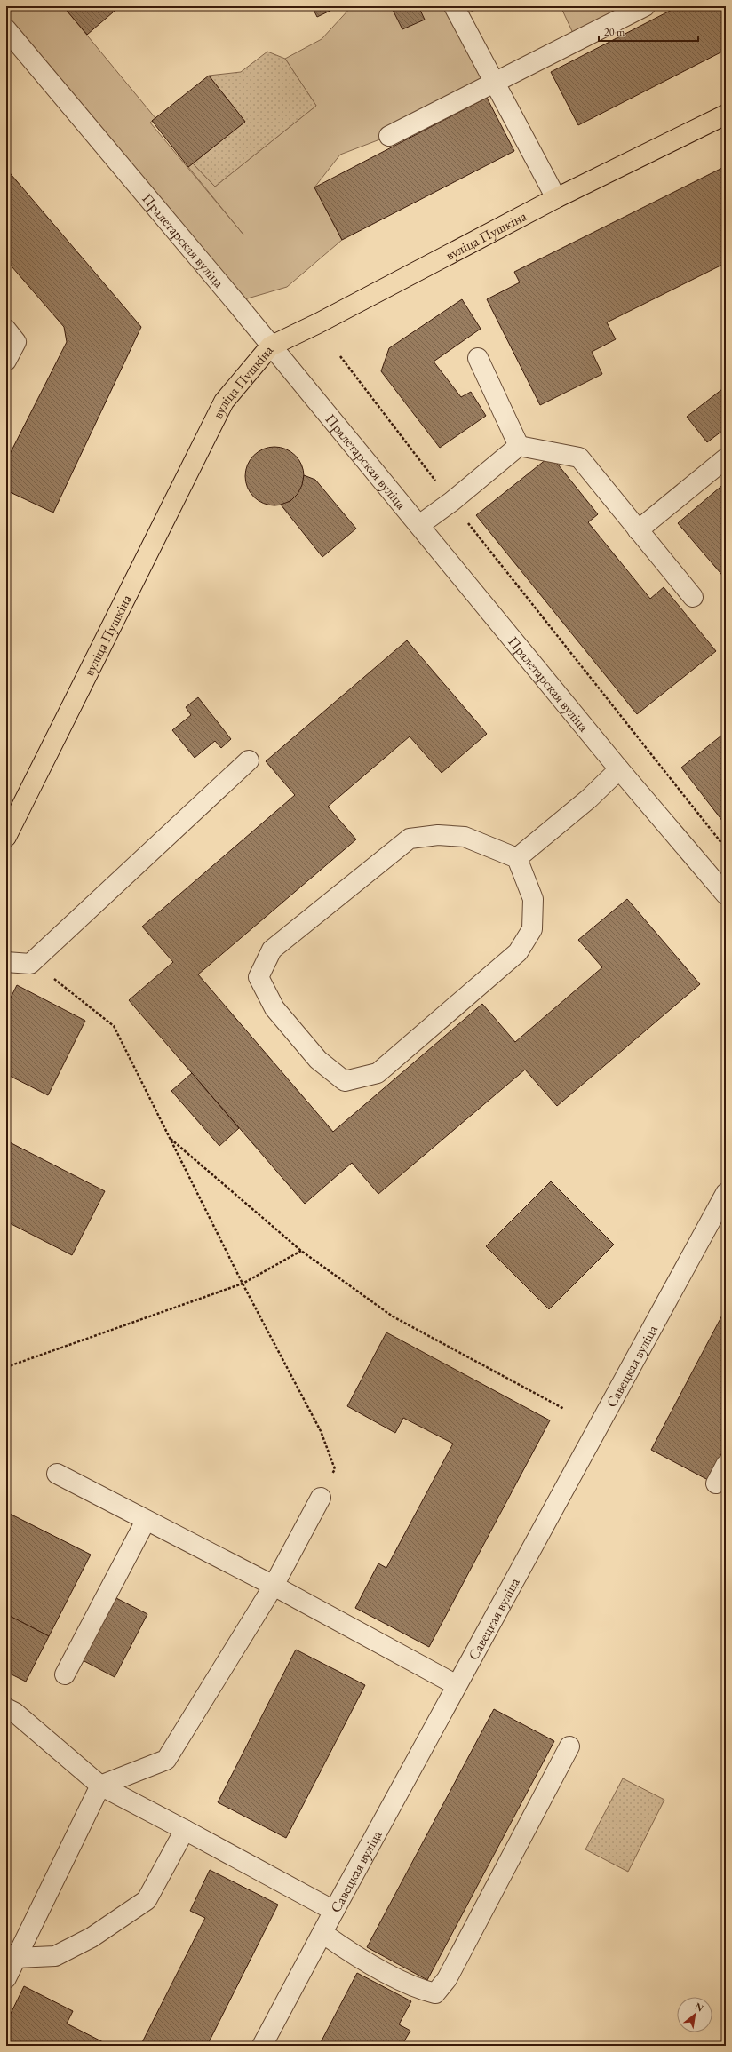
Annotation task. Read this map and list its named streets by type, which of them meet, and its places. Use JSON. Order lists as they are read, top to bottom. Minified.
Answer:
{"streets":{"main road":["вуліца Пушкіна"],"street":["Пралетарская вуліца","Савецкая вуліца"]},"crossings":[["вуліца Пушкіна","Пралетарская вуліца"]],"scale_bar":"20 m","north":"top right"}
